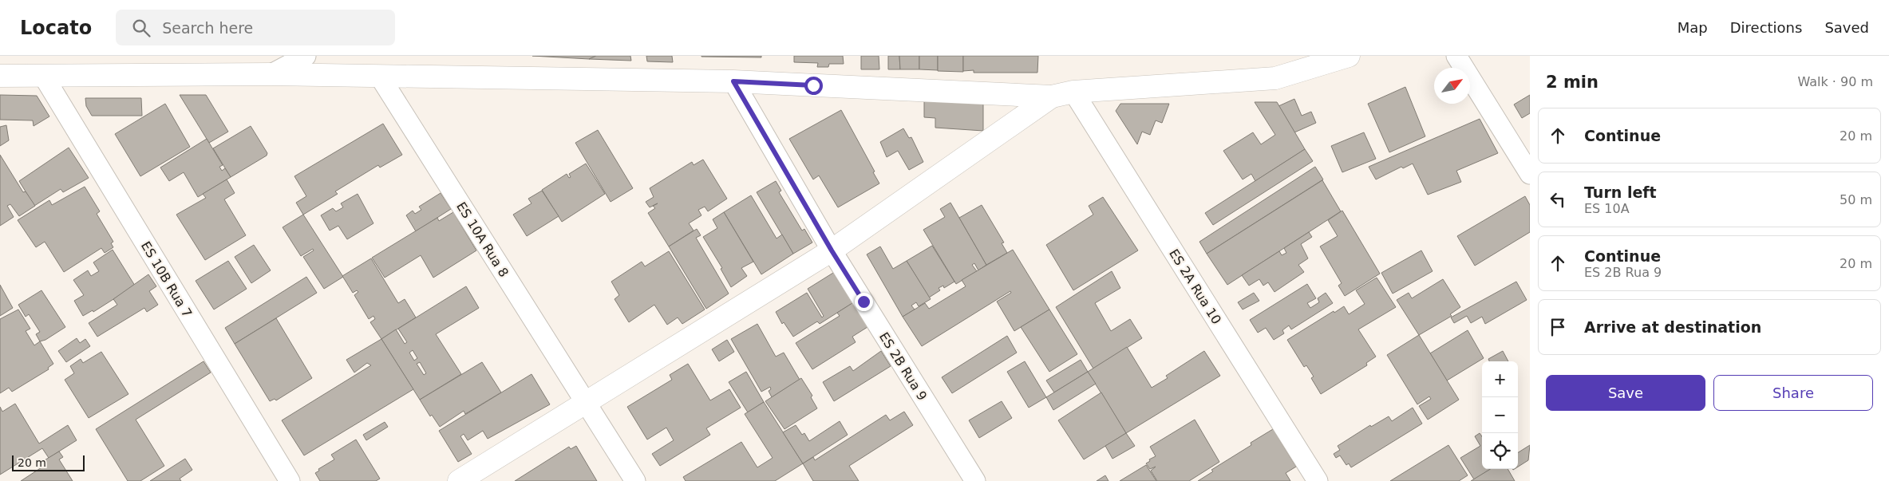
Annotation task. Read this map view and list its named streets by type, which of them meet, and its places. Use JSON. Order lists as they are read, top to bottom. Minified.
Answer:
{"streets":{"street":["ES 10A Rua 8","ES 10B Rua 7","ES 2A Rua 10","ES 2B Rua 9"]},"scale_bar":"20 m","north":"top right","page":{"header":"Locato","search":"Search here","nav":["Map","Directions","Saved"],"heading":["2 min","Walk · 90 m"],"list":[["Continue","20 m"],["Turn left","ES 10A","50 m"],["Continue","ES 2B Rua 9","20 m"],"Arrive at destination"],"map_buttons":["+","−"],"buttons":["Save","Share"],"scale":"20 m"}}
